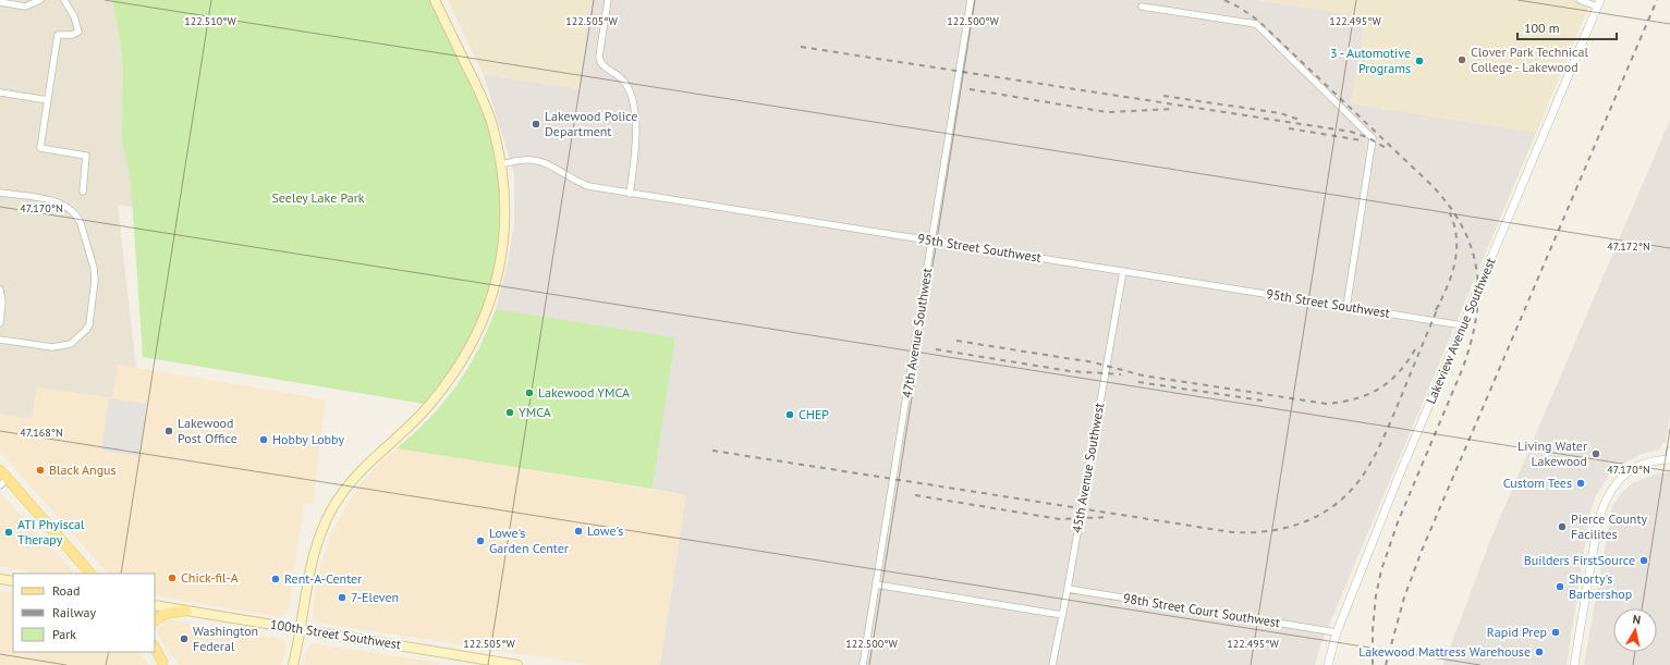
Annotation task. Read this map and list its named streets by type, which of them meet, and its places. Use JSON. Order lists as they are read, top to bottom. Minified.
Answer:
{"streets":{"main road":["100th Street Southwest"],"street":["95th Street Southwest","Lakeview Avenue Southwest","47th Avenue Southwest","45th Avenue Southwest","98th Street Court Southwest"]},"crossings":[["95th Street Southwest","Lakeview Avenue Southwest"],["95th Street Southwest","47th Avenue Southwest"],["95th Street Southwest","45th Avenue Southwest"],["Lakeview Avenue Southwest","98th Street Court Southwest"],["45th Avenue Southwest","98th Street Court Southwest"]],"parks":["Seeley Lake Park"],"places":["Clover Park Technical College - Lakewood","3 - Automotive Programs","Lakewood Police Department","Lakewood YMCA","YMCA","CHEP","Lakewood Post Office","Hobby Lobby","Living Water Lakewood","Black Angus","Custom Tees","Pierce County Facilites","Lowe's","ATI Phyiscal Therapy","Lowe's Garden Center","Builders FirstSource","Chick-fil-A","Rent-A-Center","Shorty's Barbershop","7-Eleven","Rapid Prep","Washington Federal","Lakewood Mattress Warehouse"],"legend":["Road","Railway","Park"],"scale_bar":"100 m","north":"top","coordinates":["122.505°W","122.500°W","122.495°W","122.510°W","47.170°N","47.172°N","47.168°N"]}
